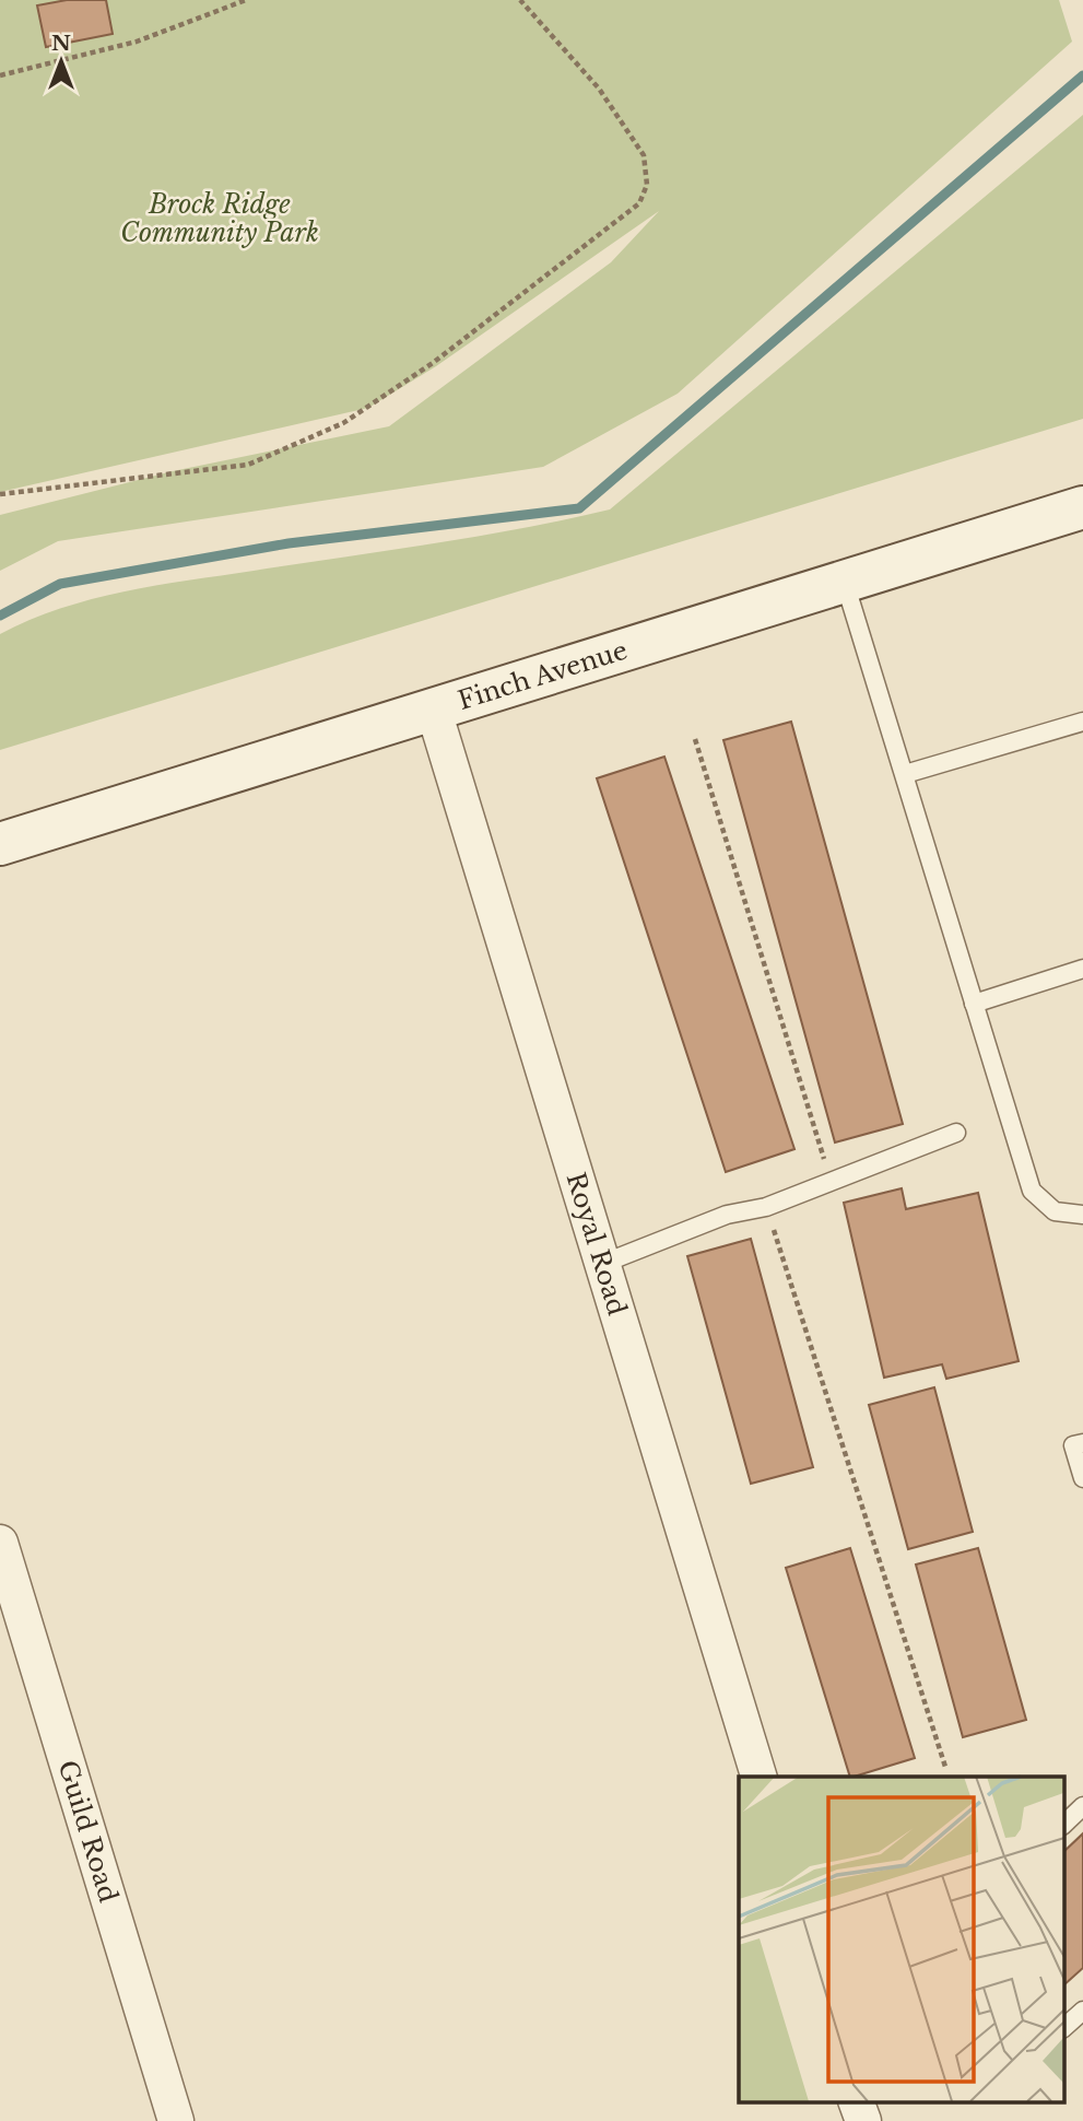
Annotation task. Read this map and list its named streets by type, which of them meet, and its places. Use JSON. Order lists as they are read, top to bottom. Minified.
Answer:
{"streets":{"main road":["Finch Avenue"],"street":["Royal Road","Guild Road"]},"crossings":[["Finch Avenue","Royal Road"]],"parks":["Brock Ridge Community Park"],"north":"top"}
